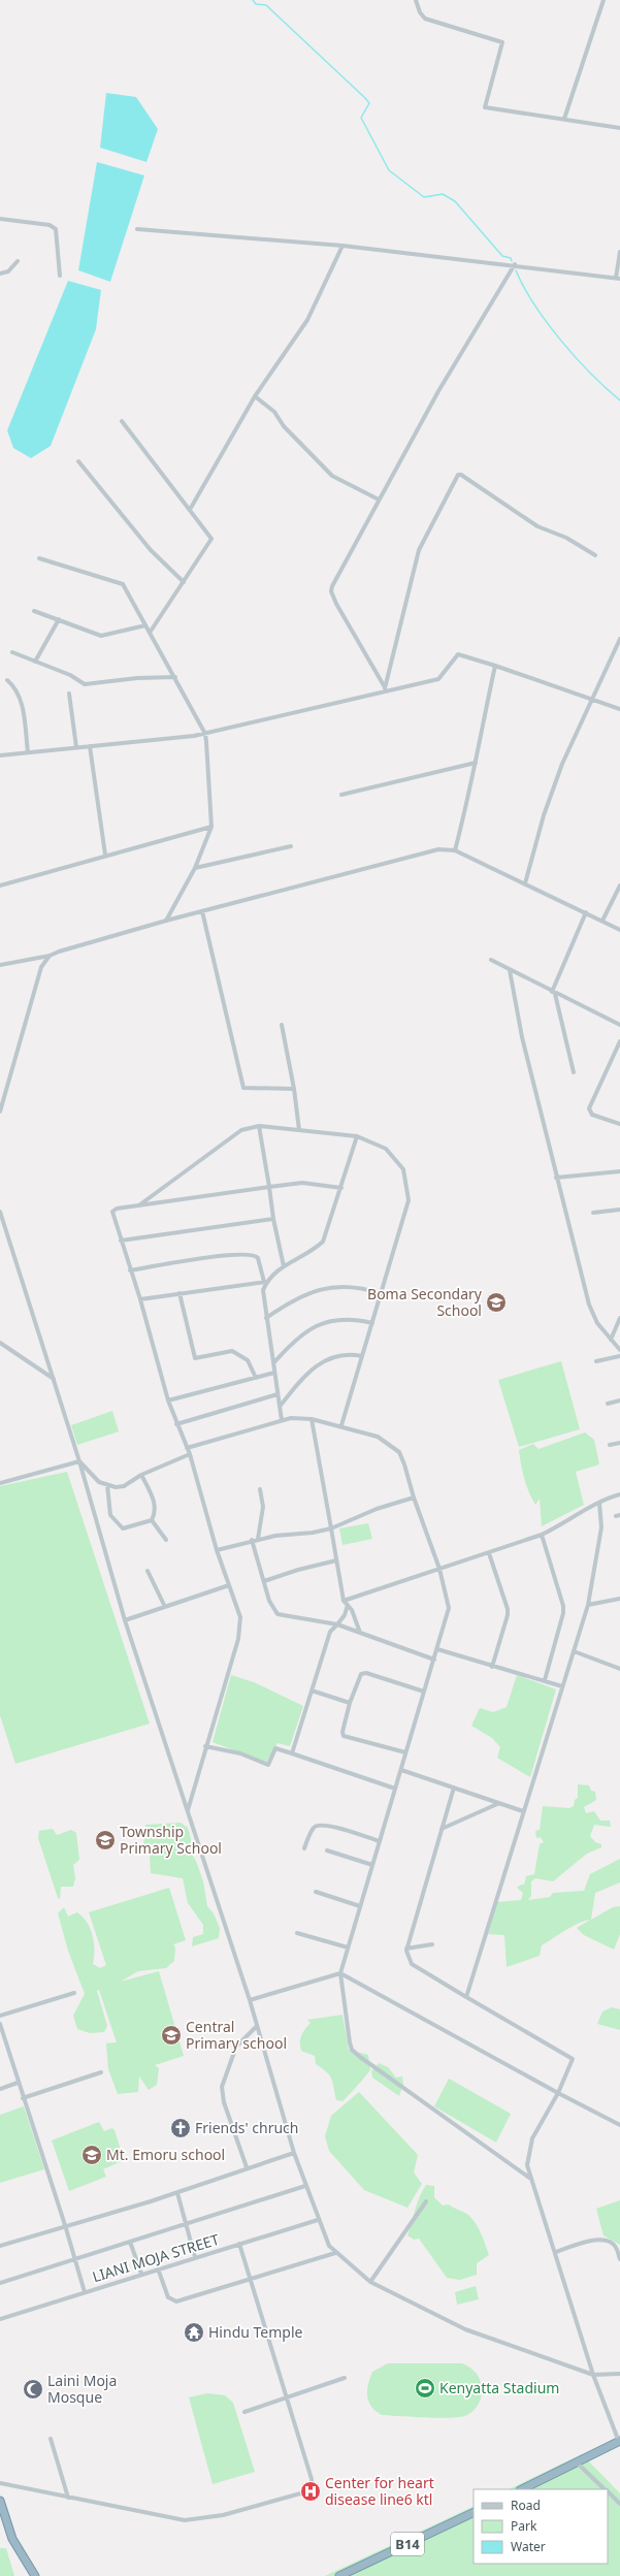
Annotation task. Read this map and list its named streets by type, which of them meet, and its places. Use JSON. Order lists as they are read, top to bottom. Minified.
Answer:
{"streets":{"highway":["B14"],"street":["LIANI MOJA STREET"]},"places":{"school or university":["Boma Secondary School","Township Primary School","Central Primary school","Mt. Emoru school"],"church":["Friends' chruch"],"temple":["Hindu Temple"],"sports":["Kenyatta Stadium"],"mosque":["Laini Moja Mosque"],"hospital":["Center for heart disease line6 ktl"]},"legend":["Road","Park","Water"]}
